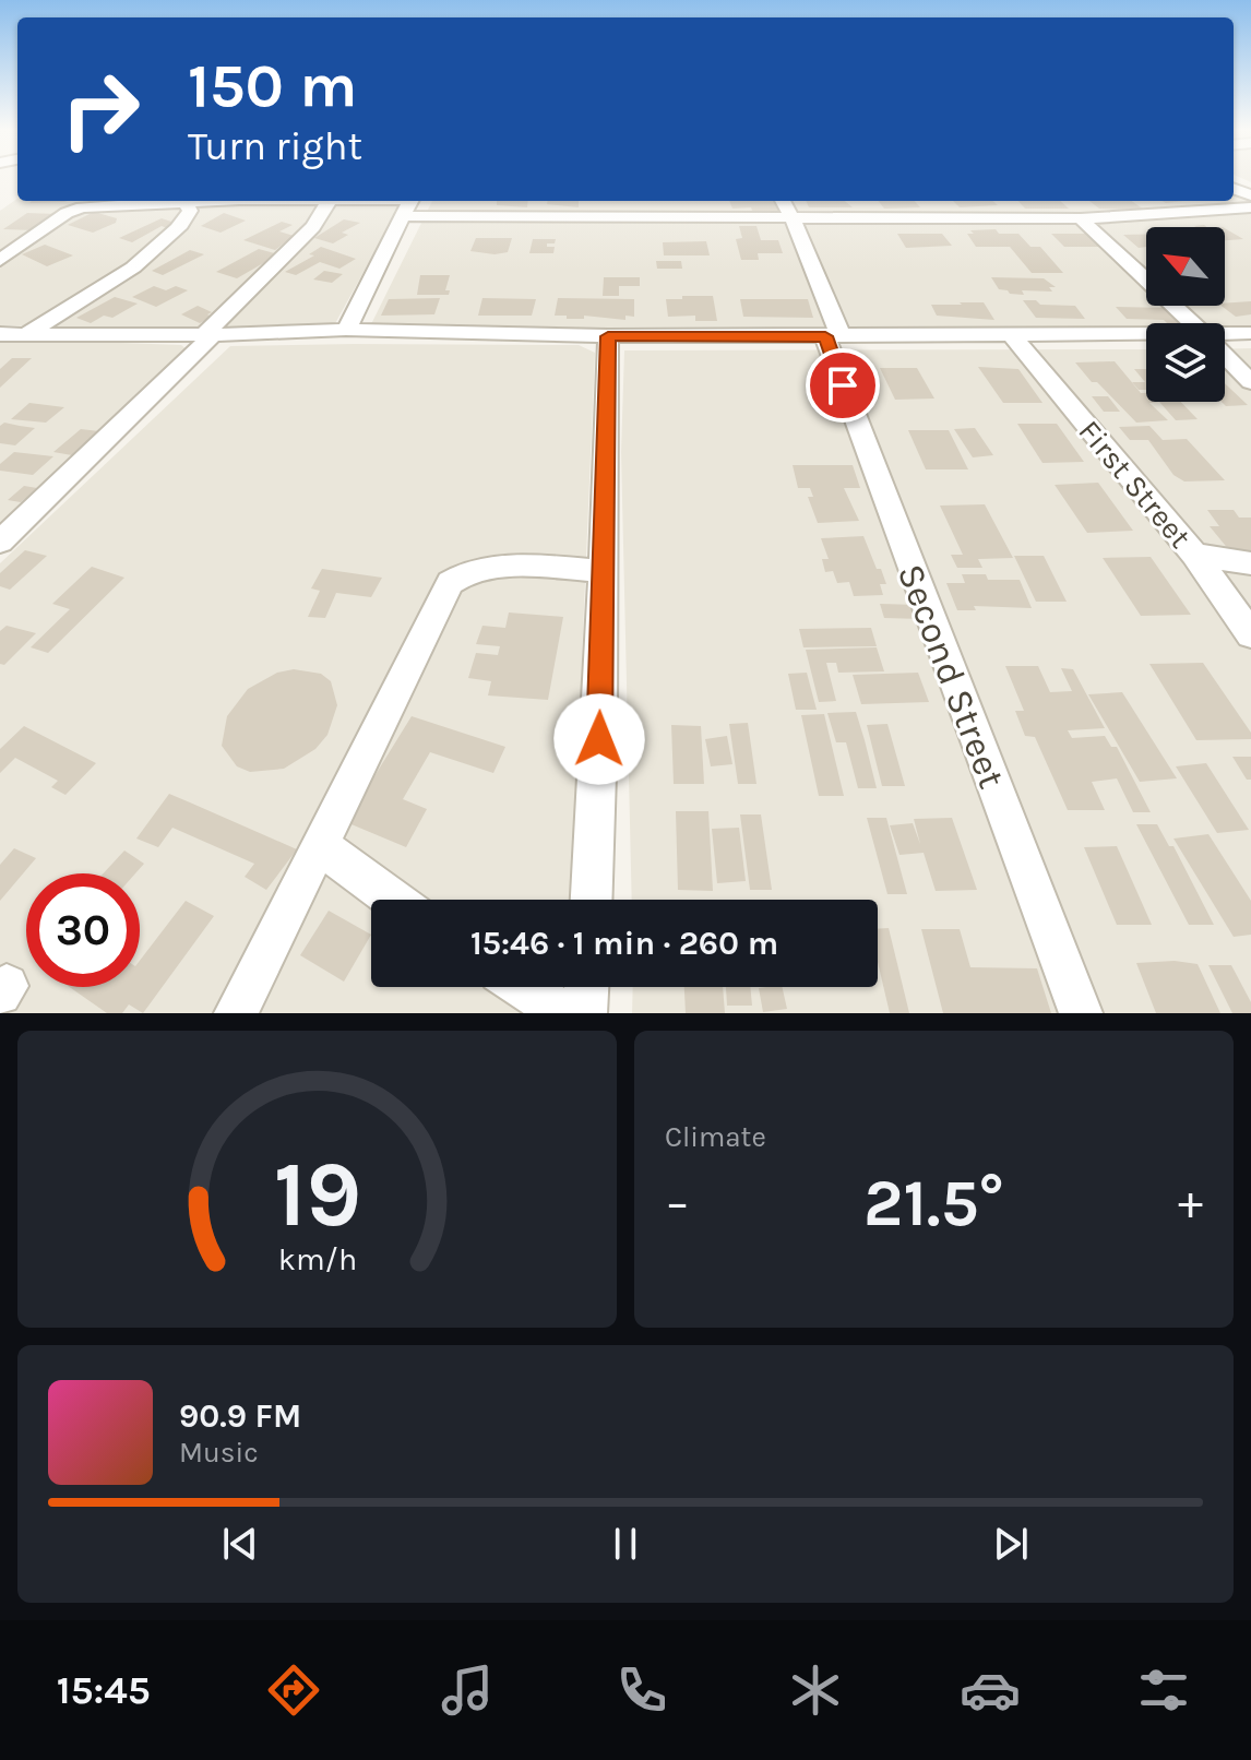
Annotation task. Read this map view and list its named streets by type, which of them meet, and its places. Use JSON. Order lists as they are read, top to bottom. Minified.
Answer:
{"streets":{"street":["First Street","Second Street"]},"north":"top left","page":{"turn":["150 m","Turn right"],"limit":"30","trip":"15:46 · 1 min · 260 m","tile":"Climate","heat":["−","21.5°","+"],"song":["90.9 FM","Music"],"tabs":"15:45","gauge":["19","km/h"]}}
